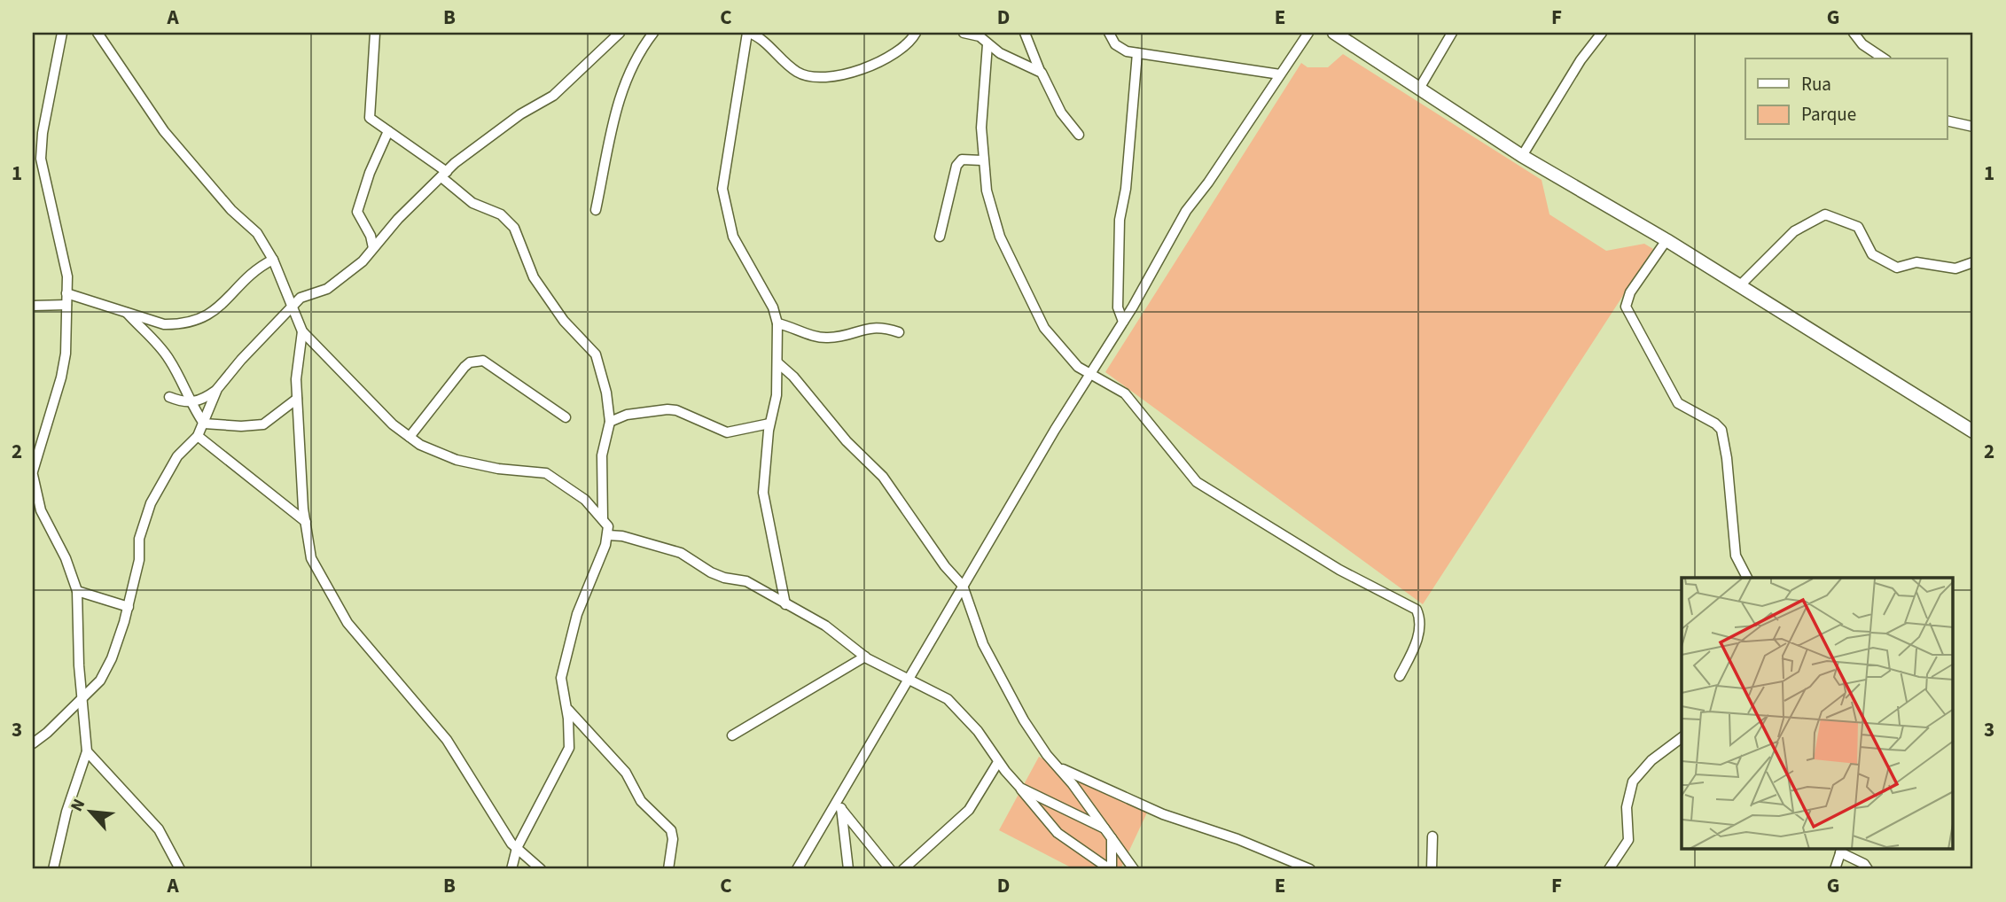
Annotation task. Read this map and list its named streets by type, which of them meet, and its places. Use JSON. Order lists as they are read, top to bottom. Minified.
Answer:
{"legend":["Rua","Parque"],"north":"top left","grid":{"columns":["A","B","C","D","E","F","G"],"rows":["1","2","3"]}}
